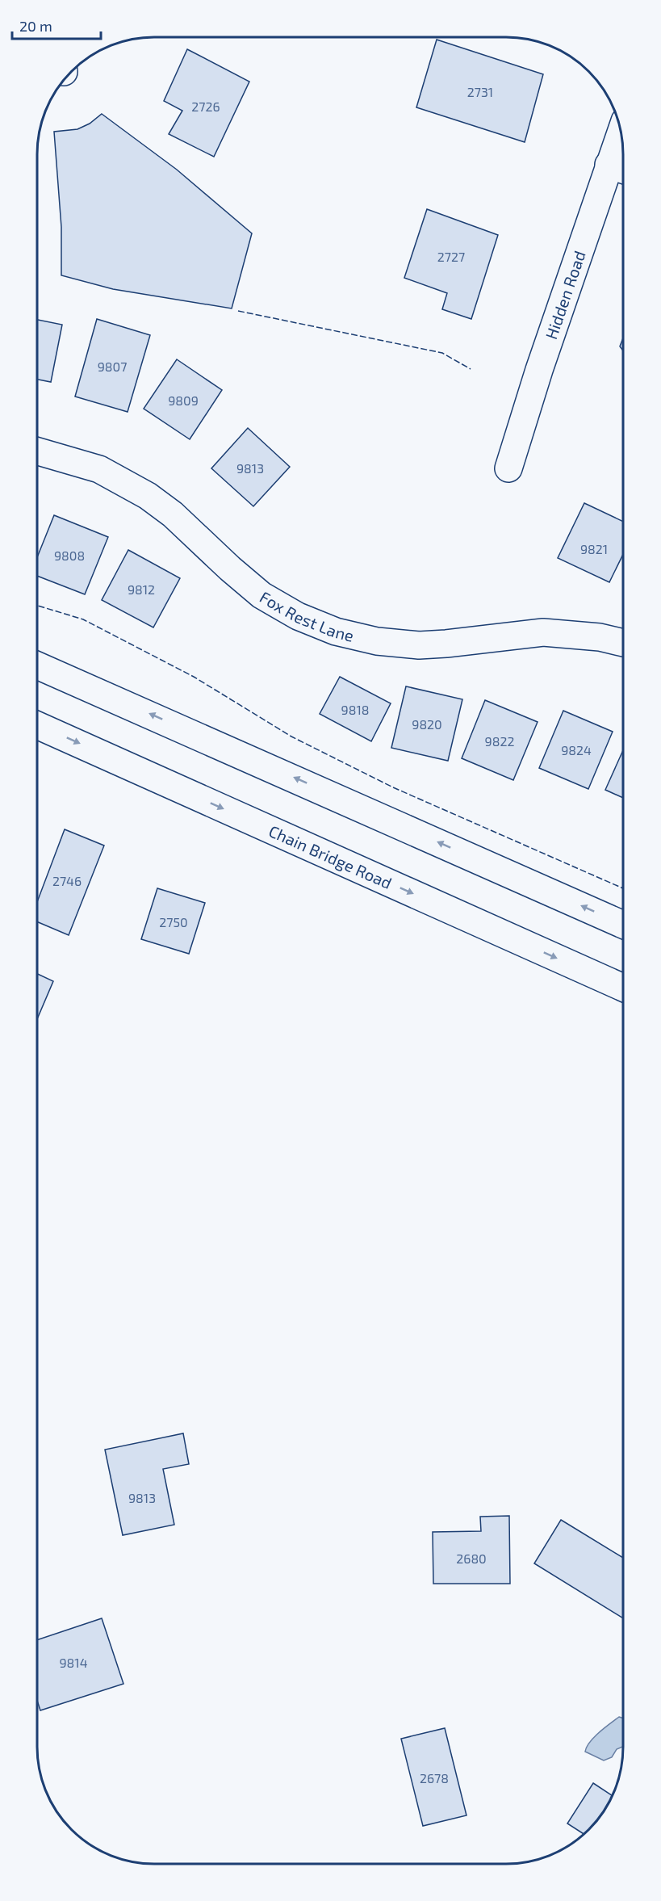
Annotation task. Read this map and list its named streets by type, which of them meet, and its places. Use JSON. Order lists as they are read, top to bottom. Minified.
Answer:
{"streets":{"main road":["Hidden Road","Fox Rest Lane","Chain Bridge Road"]},"house_numbers":["2731","2726","2727","9807","9809","9813","9821","9808","9812","9818","9820","9822","9824","2746","2750","9813","2680","9814","2678"],"scale_bar":"20 m"}
